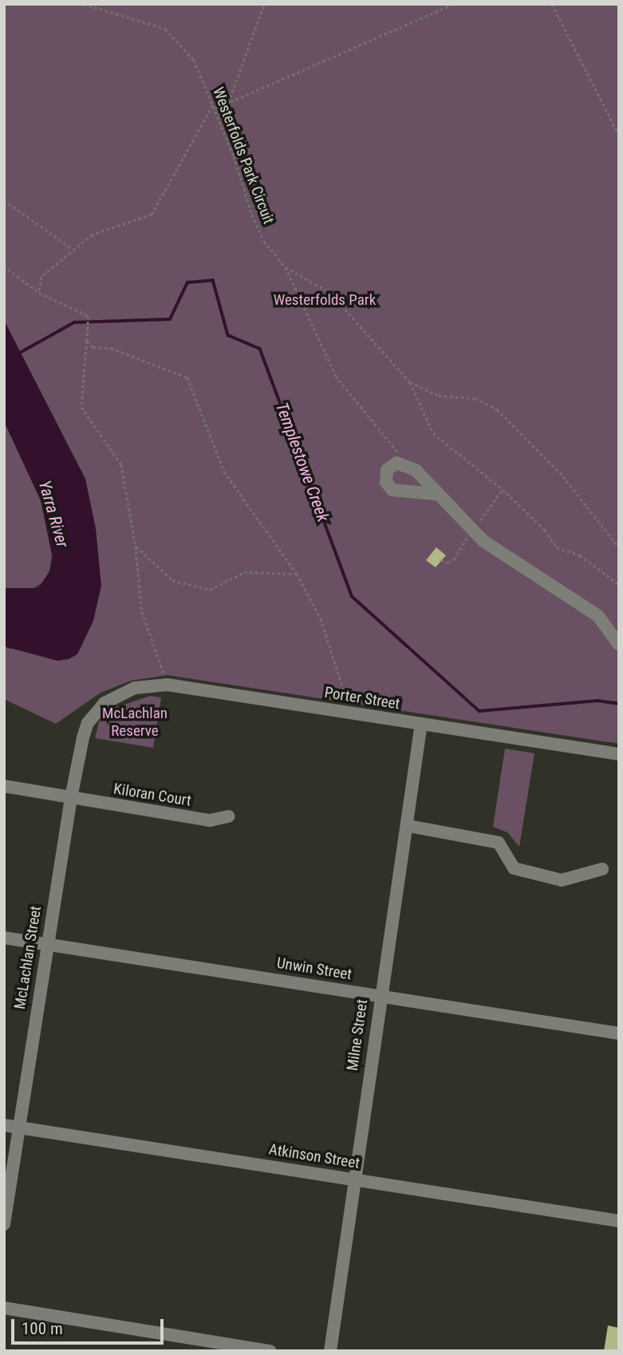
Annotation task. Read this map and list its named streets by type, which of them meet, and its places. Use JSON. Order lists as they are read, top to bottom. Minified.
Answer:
{"streets":{"street":["Porter Street","Kiloran Court","McLachlan Street","Unwin Street","Milne Street","Atkinson Street"],"path":["Westerfolds Park Circuit"]},"crossings":[["Porter Street","McLachlan Street"],["Porter Street","Milne Street"],["Kiloran Court","McLachlan Street"],["McLachlan Street","Unwin Street"],["McLachlan Street","Atkinson Street"],["Unwin Street","Milne Street"],["Milne Street","Atkinson Street"]],"water":["Templestowe Creek","Yarra River"],"parks":["Westerfolds Park","McLachlan Reserve"],"scale_bar":"100 m"}
